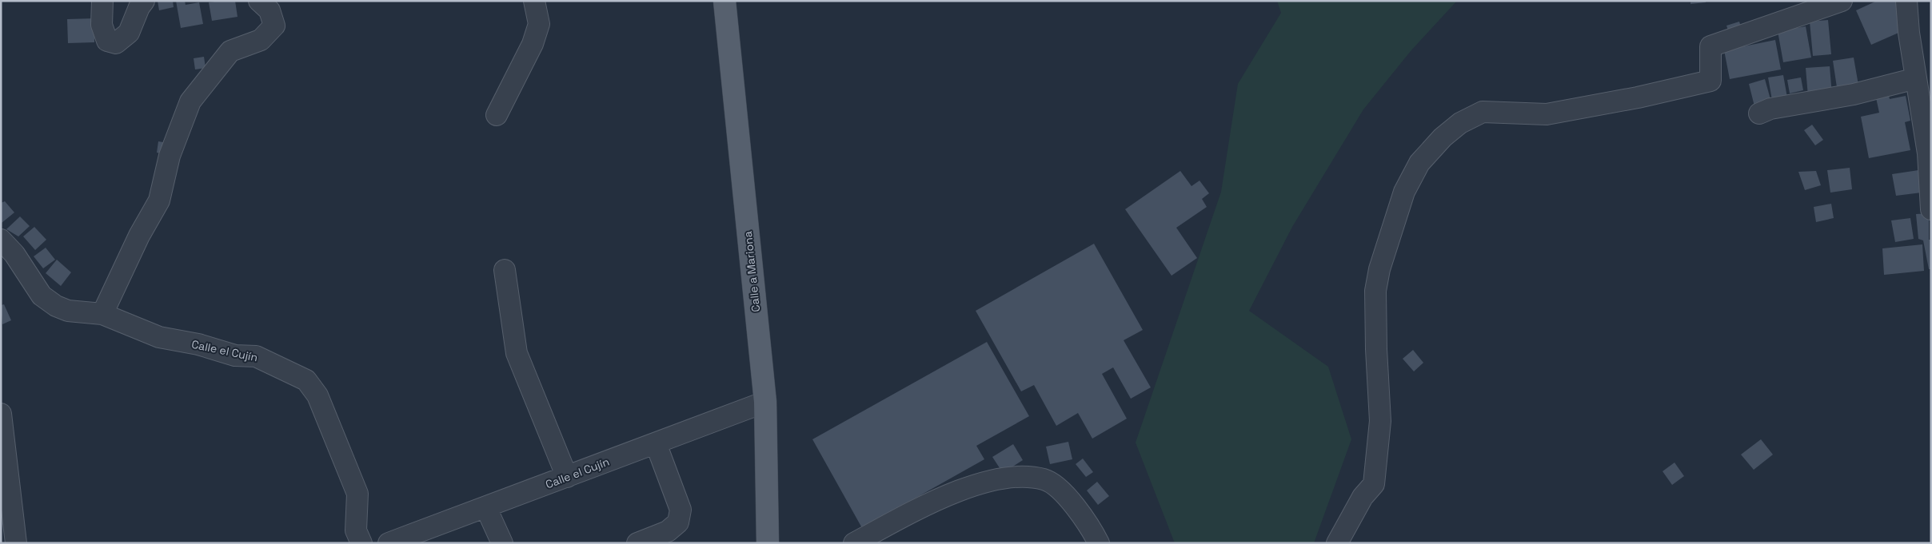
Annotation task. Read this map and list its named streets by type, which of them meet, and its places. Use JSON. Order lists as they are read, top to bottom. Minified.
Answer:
{"streets":{"main road":["Calle a Mariona"],"street":["Calle el Cujín"]},"crossings":[["Calle a Mariona","Calle el Cujín"]]}
